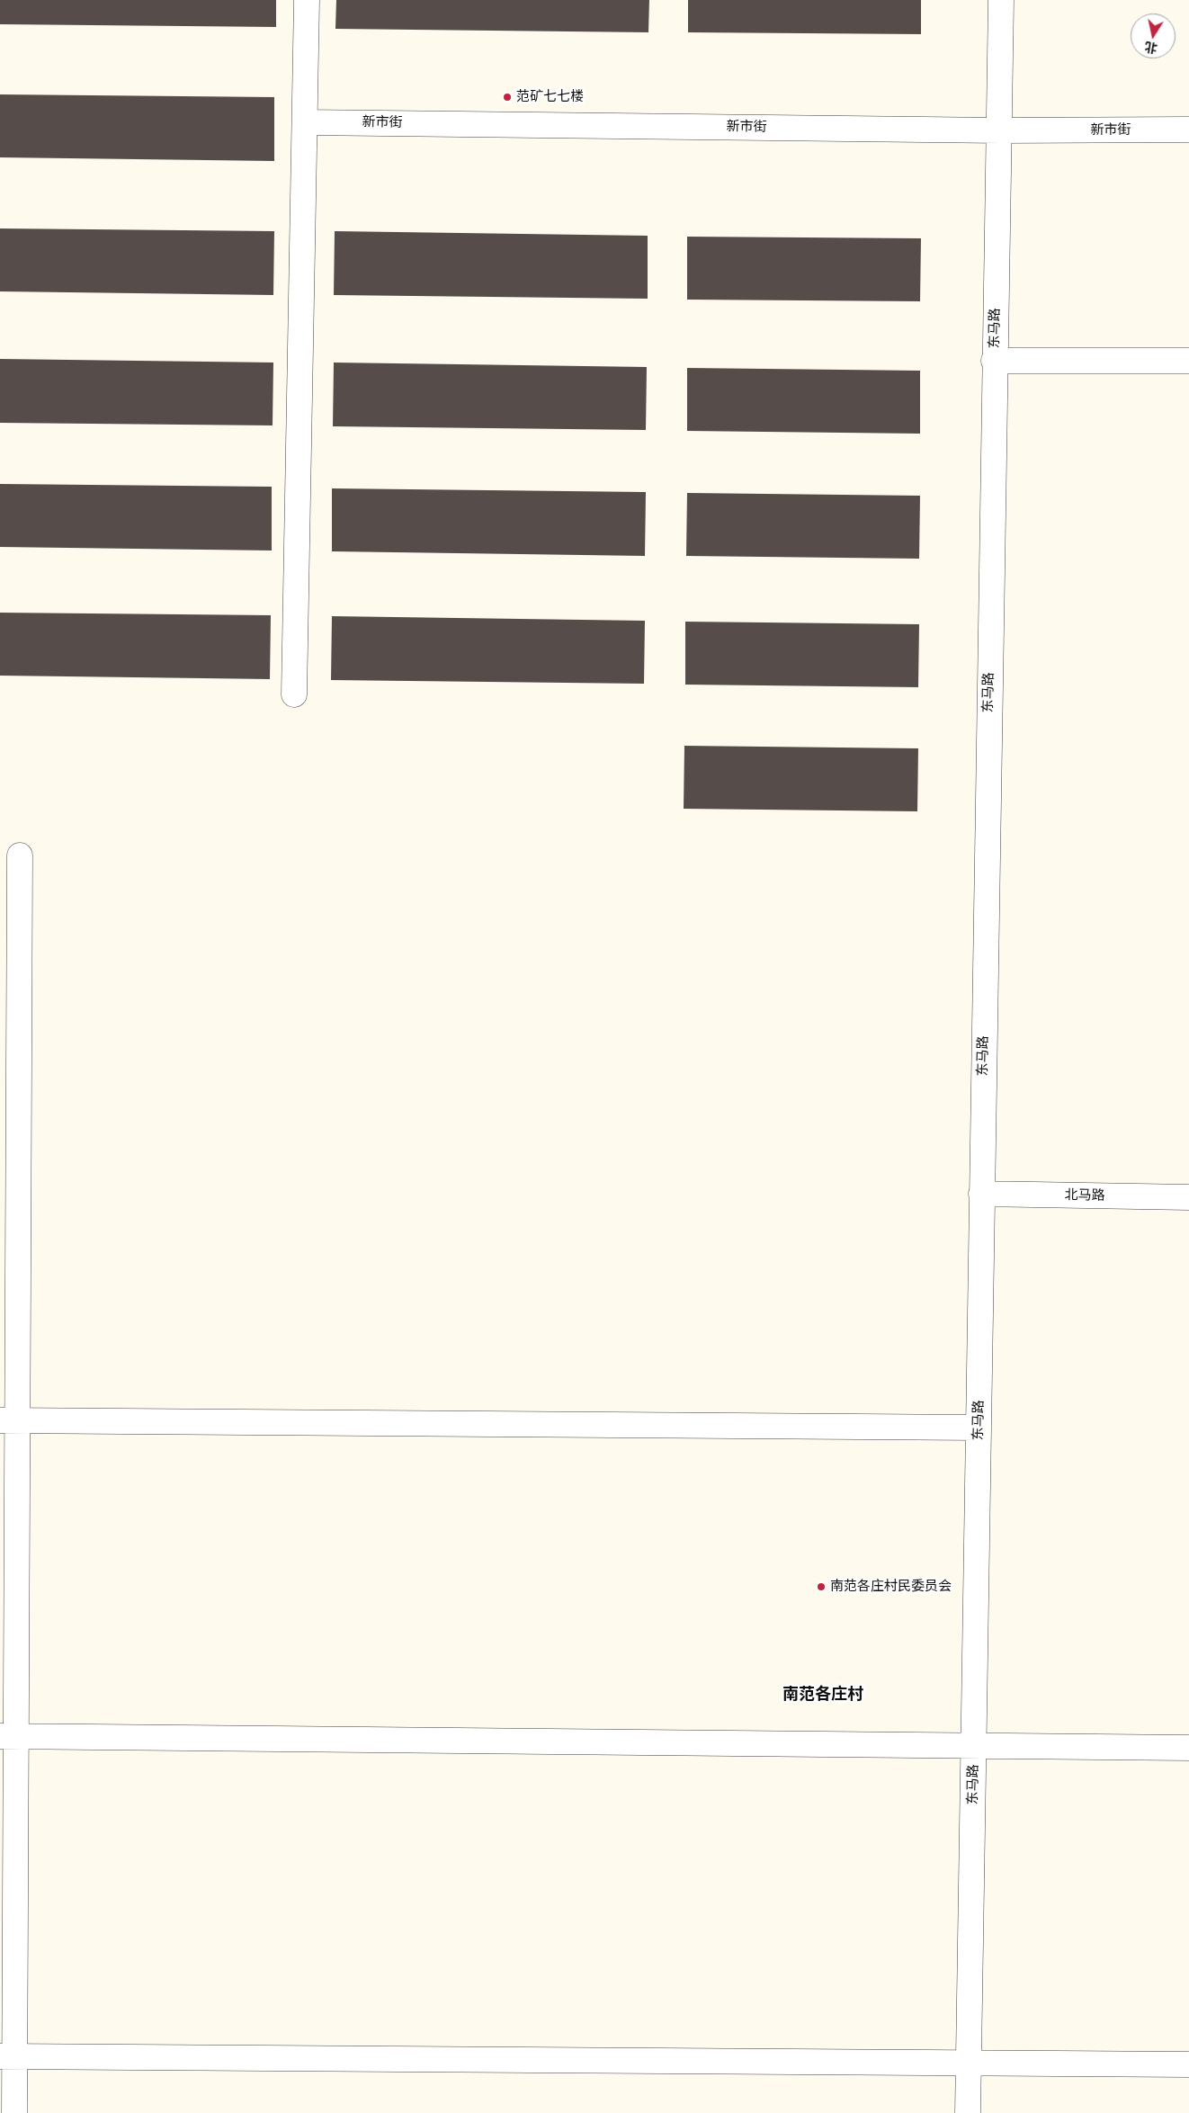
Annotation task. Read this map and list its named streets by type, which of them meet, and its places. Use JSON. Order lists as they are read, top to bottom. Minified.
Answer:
{"streets":{"street":["新市街","东马路","北马路"]},"crossings":[["新市街","东马路"],["东马路","北马路"]],"districts":["南范各庄村"],"places":["范矿七七楼","南范各庄村民委员会"],"north":"bottom"}
